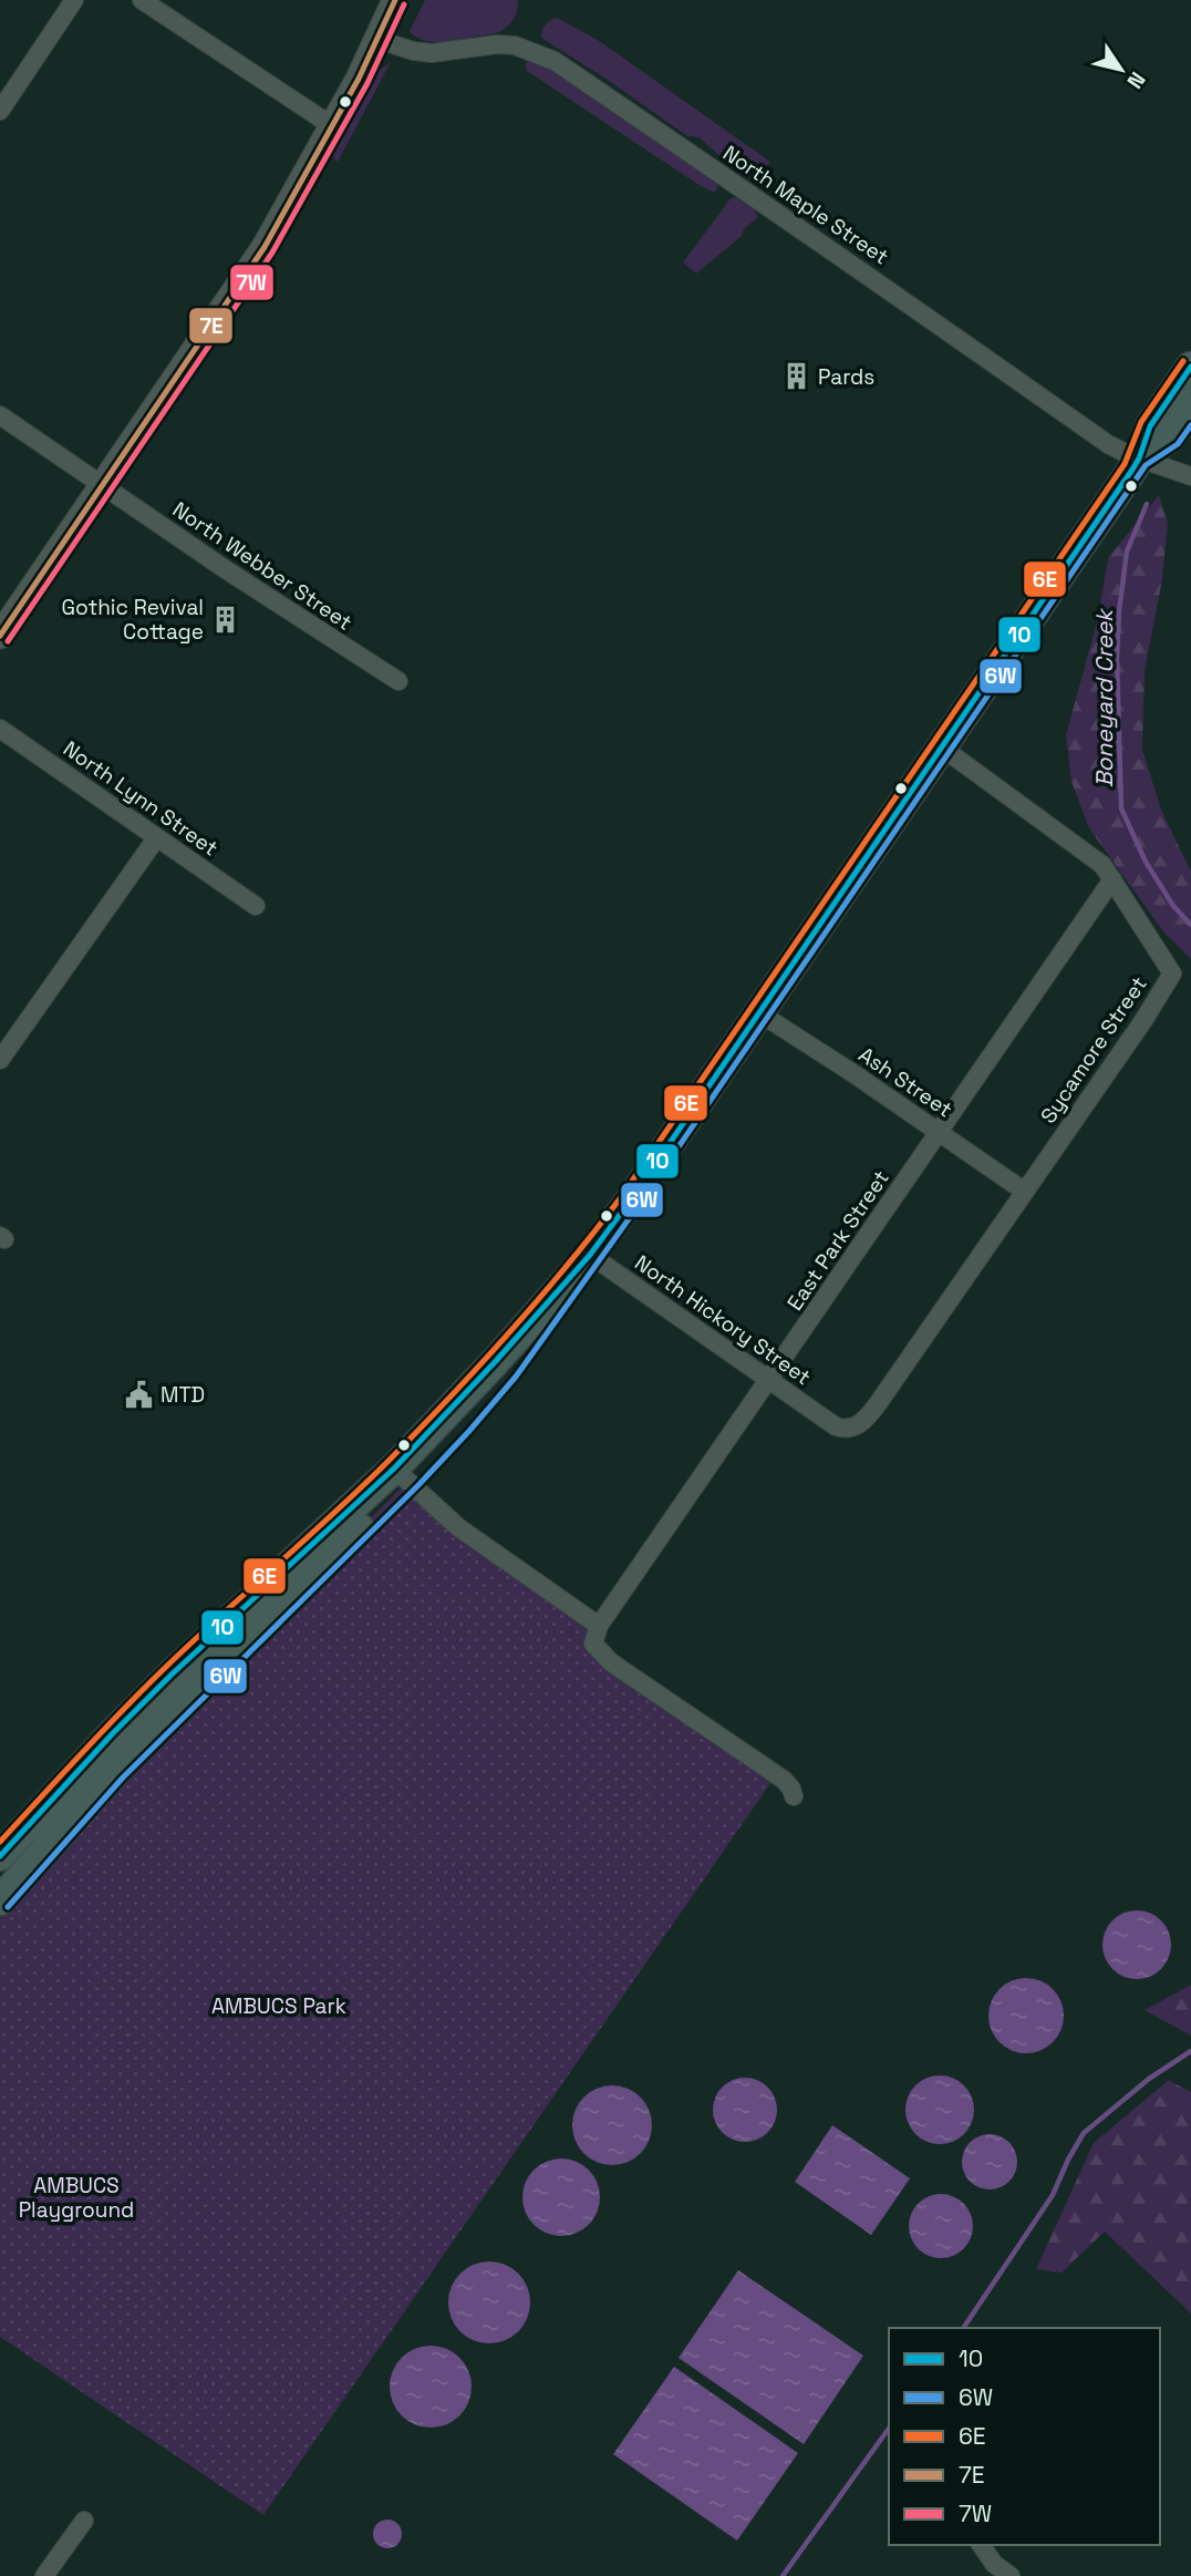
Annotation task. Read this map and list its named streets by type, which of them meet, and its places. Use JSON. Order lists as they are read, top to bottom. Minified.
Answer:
{"streets":{"street":["North Maple Street","North Webber Street","North Lynn Street","Sycamore Street","Ash Street","East Park Street","North Hickory Street"]},"crossings":[["Sycamore Street","Ash Street"],["Sycamore Street","East Park Street"],["Sycamore Street","North Hickory Street"],["Ash Street","East Park Street"],["Ash Street","North Hickory Street"],["East Park Street","North Hickory Street"]],"water":["Boneyard Creek"],"parks":["AMBUCS Park","AMBUCS Playground"],"places":{"building":["Pards","Gothic Revival Cottage"],"public building":["MTD"]},"lines":["transit line 7E","transit line 7W","transit line 6E","transit line 10","transit line 6W"],"legend":["10","6W","6E","7E","7W"],"north":"bottom right"}
